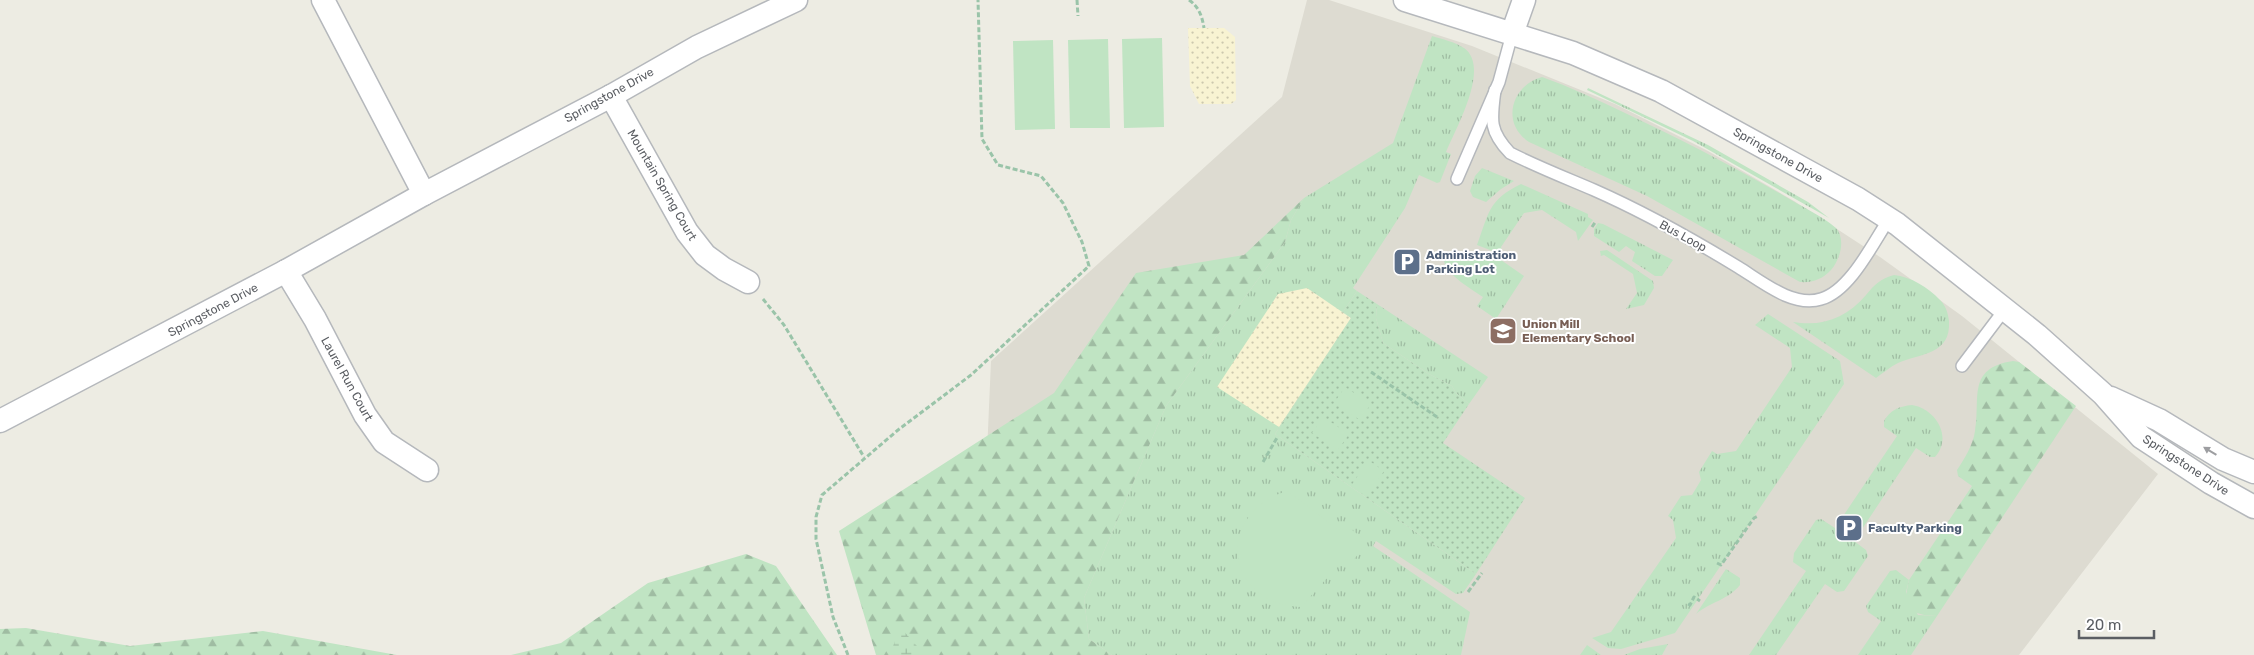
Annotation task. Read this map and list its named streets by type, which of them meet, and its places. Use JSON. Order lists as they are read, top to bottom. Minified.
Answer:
{"streets":{"street":["Springstone Drive","Mountain Spring Court","Laurel Run Court"],"lane":["Bus Loop"]},"crossings":[["Springstone Drive","Mountain Spring Court"],["Springstone Drive","Bus Loop"],["Springstone Drive","Laurel Run Court"]],"places":{"parking":["Administration Parking Lot","Faculty Parking"],"school or university":["Union Mill Elementary School"]},"scale_bar":"20 m"}
